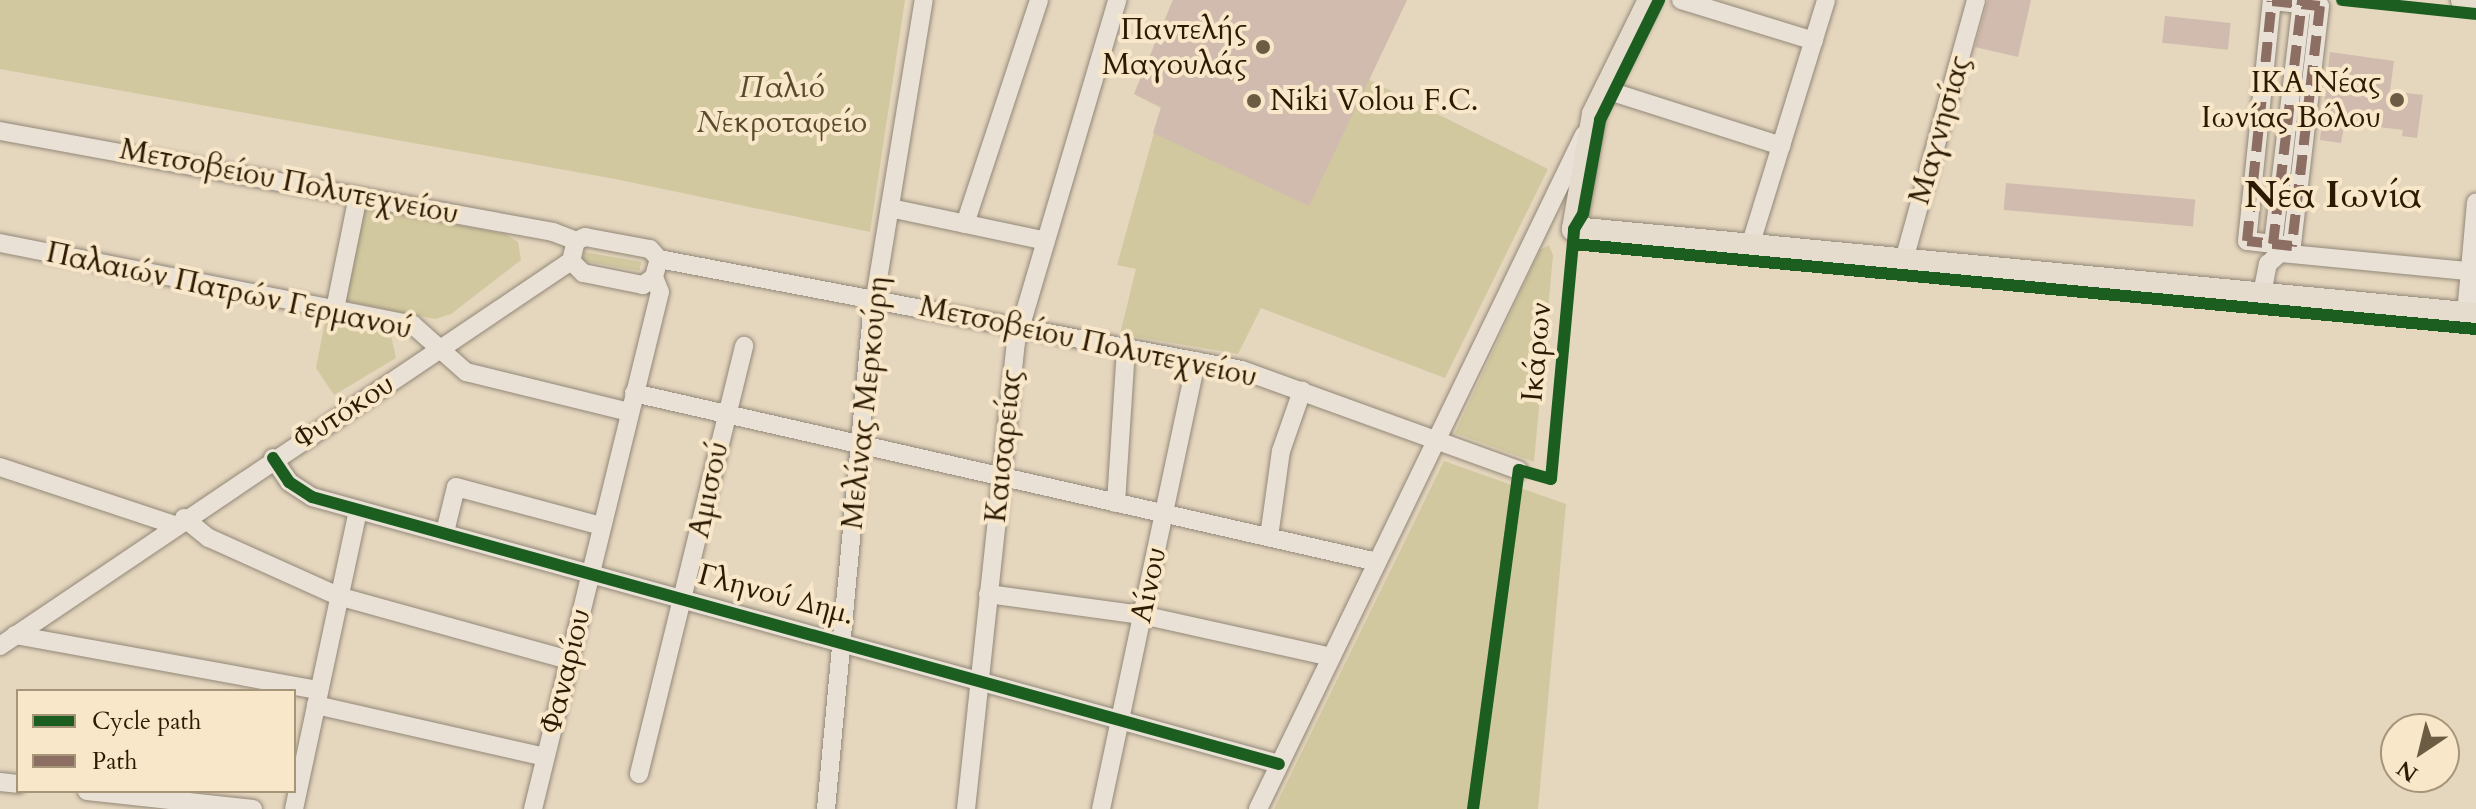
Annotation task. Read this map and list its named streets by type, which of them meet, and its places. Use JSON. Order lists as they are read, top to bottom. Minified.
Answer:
{"streets":{"main road":["Ικάρων"],"street":["Μαγνησίας","Μετσοβείου Πολυτεχνείου","Παλαιών Πατρών Γερμανού","Μελίνας Μερκούρη","Φυτόκου","Καισαρείας","Αμισού","Αίνου","Γληνού Δημ.","Φαναρίου"]},"crossings":[["Μετσοβείου Πολυτεχνείου","Ικάρων"],["Μετσοβείου Πολυτεχνείου","Μελίνας Μερκούρη"],["Μετσοβείου Πολυτεχνείου","Καισαρείας"],["Μετσοβείου Πολυτεχνείου","Αίνου"],["Μετσοβείου Πολυτεχνείου","Φαναρίου"],["Παλαιών Πατρών Γερμανού","Φυτόκου"],["Παλαιών Πατρών Γερμανού","Φαναρίου"],["Ικάρων","Γληνού Δημ."],["Μελίνας Μερκούρη","Γληνού Δημ."],["Φυτόκου","Γληνού Δημ."],["Καισαρείας","Γληνού Δημ."],["Αμισού","Γληνού Δημ."],["Αίνου","Γληνού Δημ."],["Γληνού Δημ.","Φαναρίου"]],"districts":["Νέα Ιωνία"],"parks":["Παλιό Νεκροταφείο"],"places":["Παντελής Μαγουλάς","ΙΚΑ Νέας Ιωνίας Βόλου","Niki Volou F.C."],"legend":["Cycle path","Path"],"north":"bottom left"}
